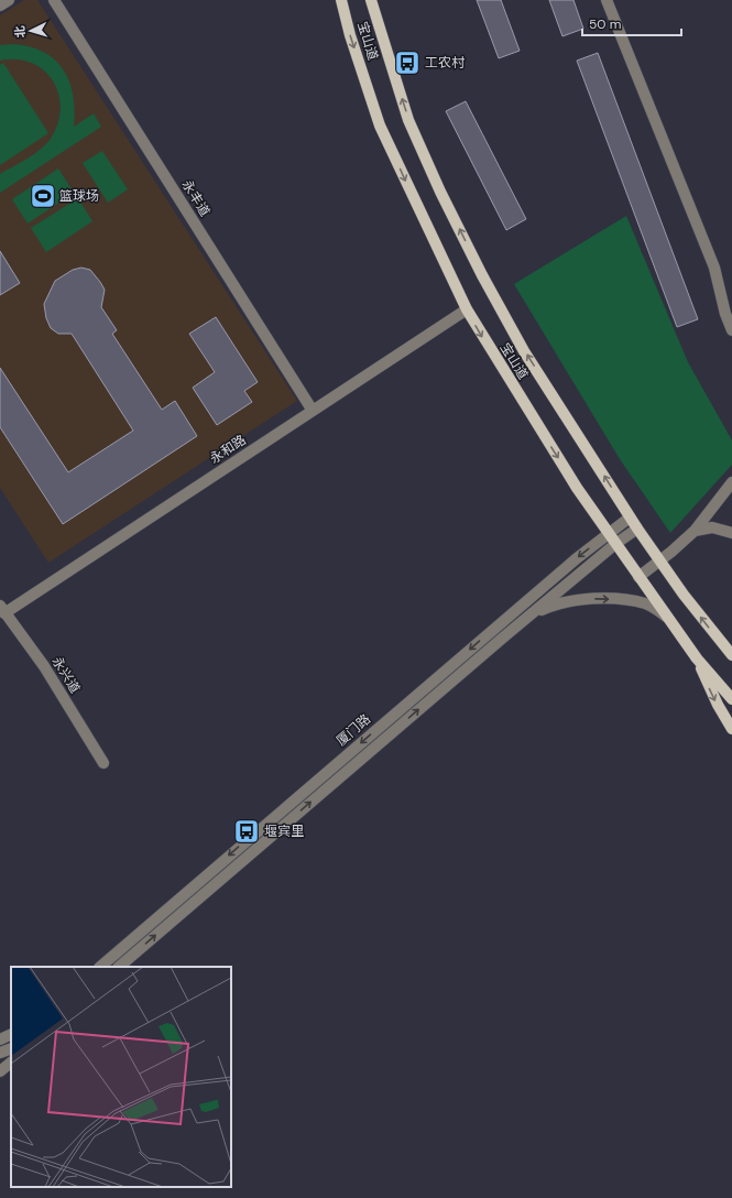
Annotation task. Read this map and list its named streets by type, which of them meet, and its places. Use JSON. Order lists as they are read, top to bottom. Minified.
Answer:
{"streets":{"main road":["宝山道"],"street":["永丰道","永和路","永兴道","厦门路"]},"crossings":[["宝山道","永和路"],["宝山道","厦门路"],["永丰道","永和路"],["永和路","永兴道"]],"places":{"bus stop":["工农村","堰宾里"],"sports":["篮球场"]},"scale_bar":"50 m","north":"left"}
